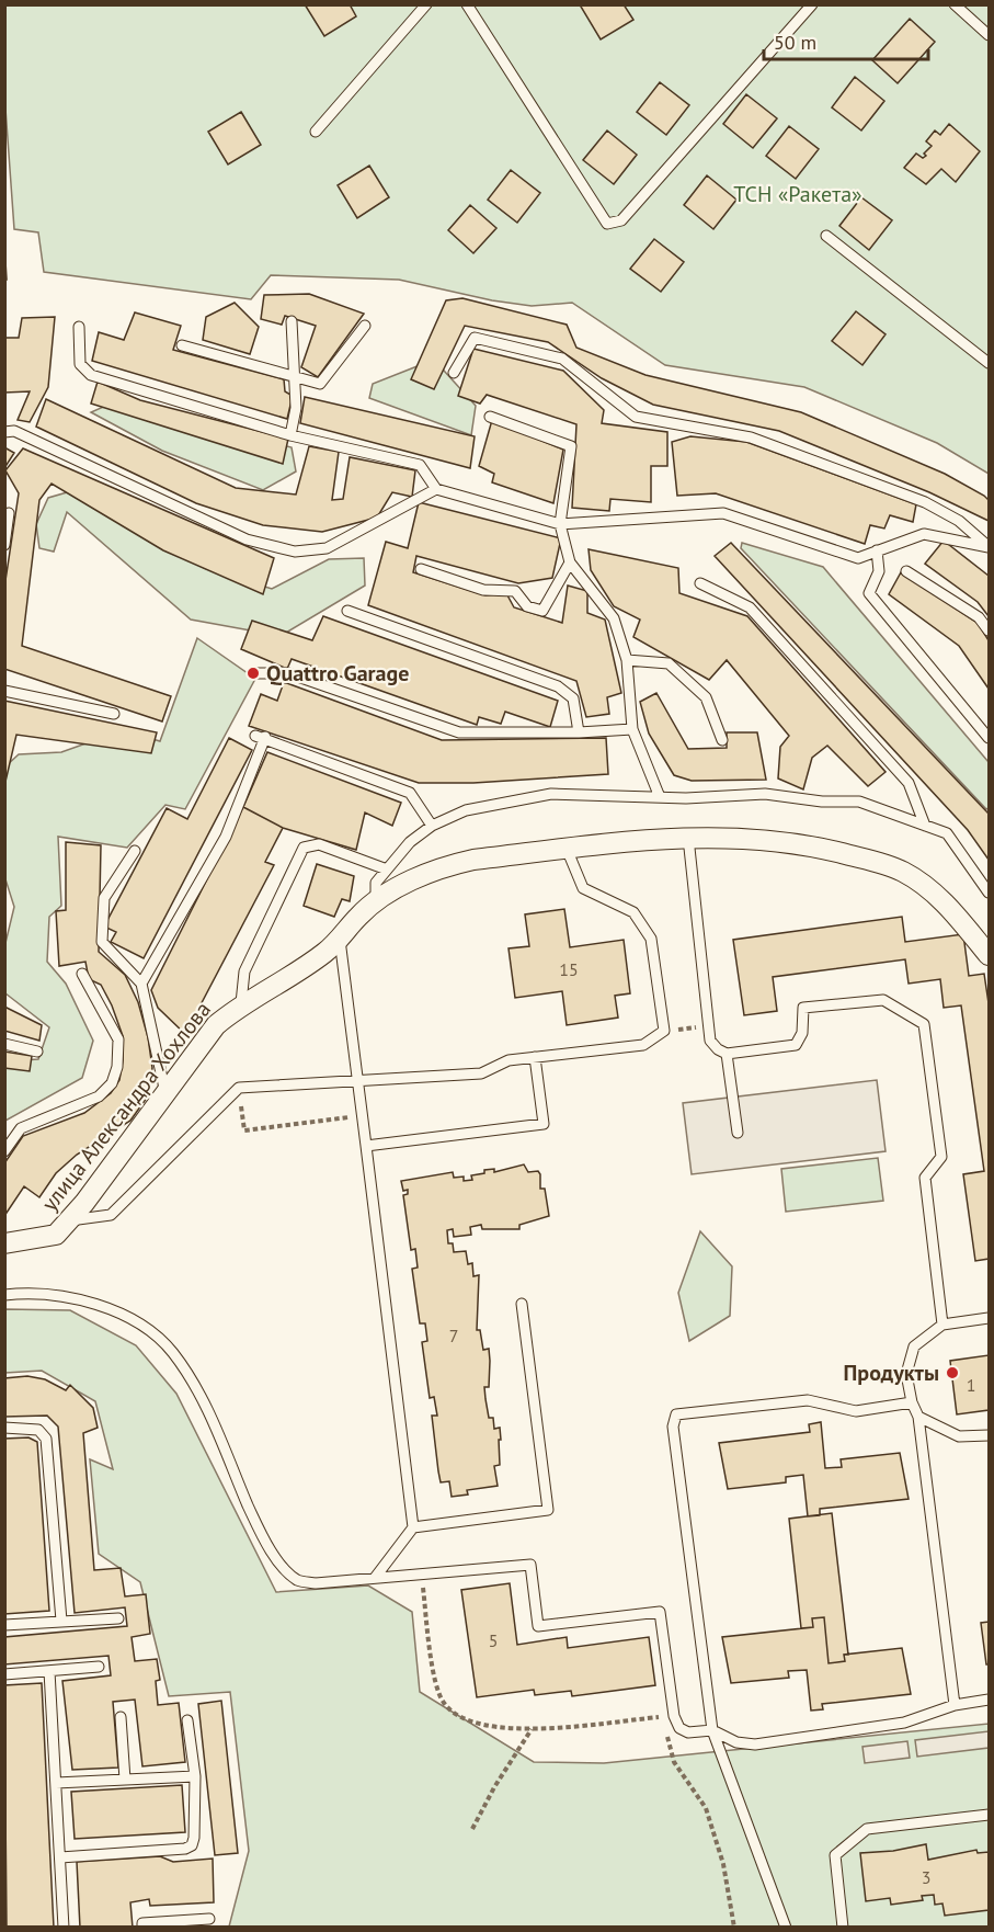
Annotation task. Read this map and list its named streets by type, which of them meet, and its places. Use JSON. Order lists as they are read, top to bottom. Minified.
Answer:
{"streets":{"street":["улица Александра Хохлова"]},"parks":["ТСН «Ракета»"],"places":["Quattro Garage","Продукты"],"house_numbers":["15","7","1","5","3"],"scale_bar":"50 m"}
